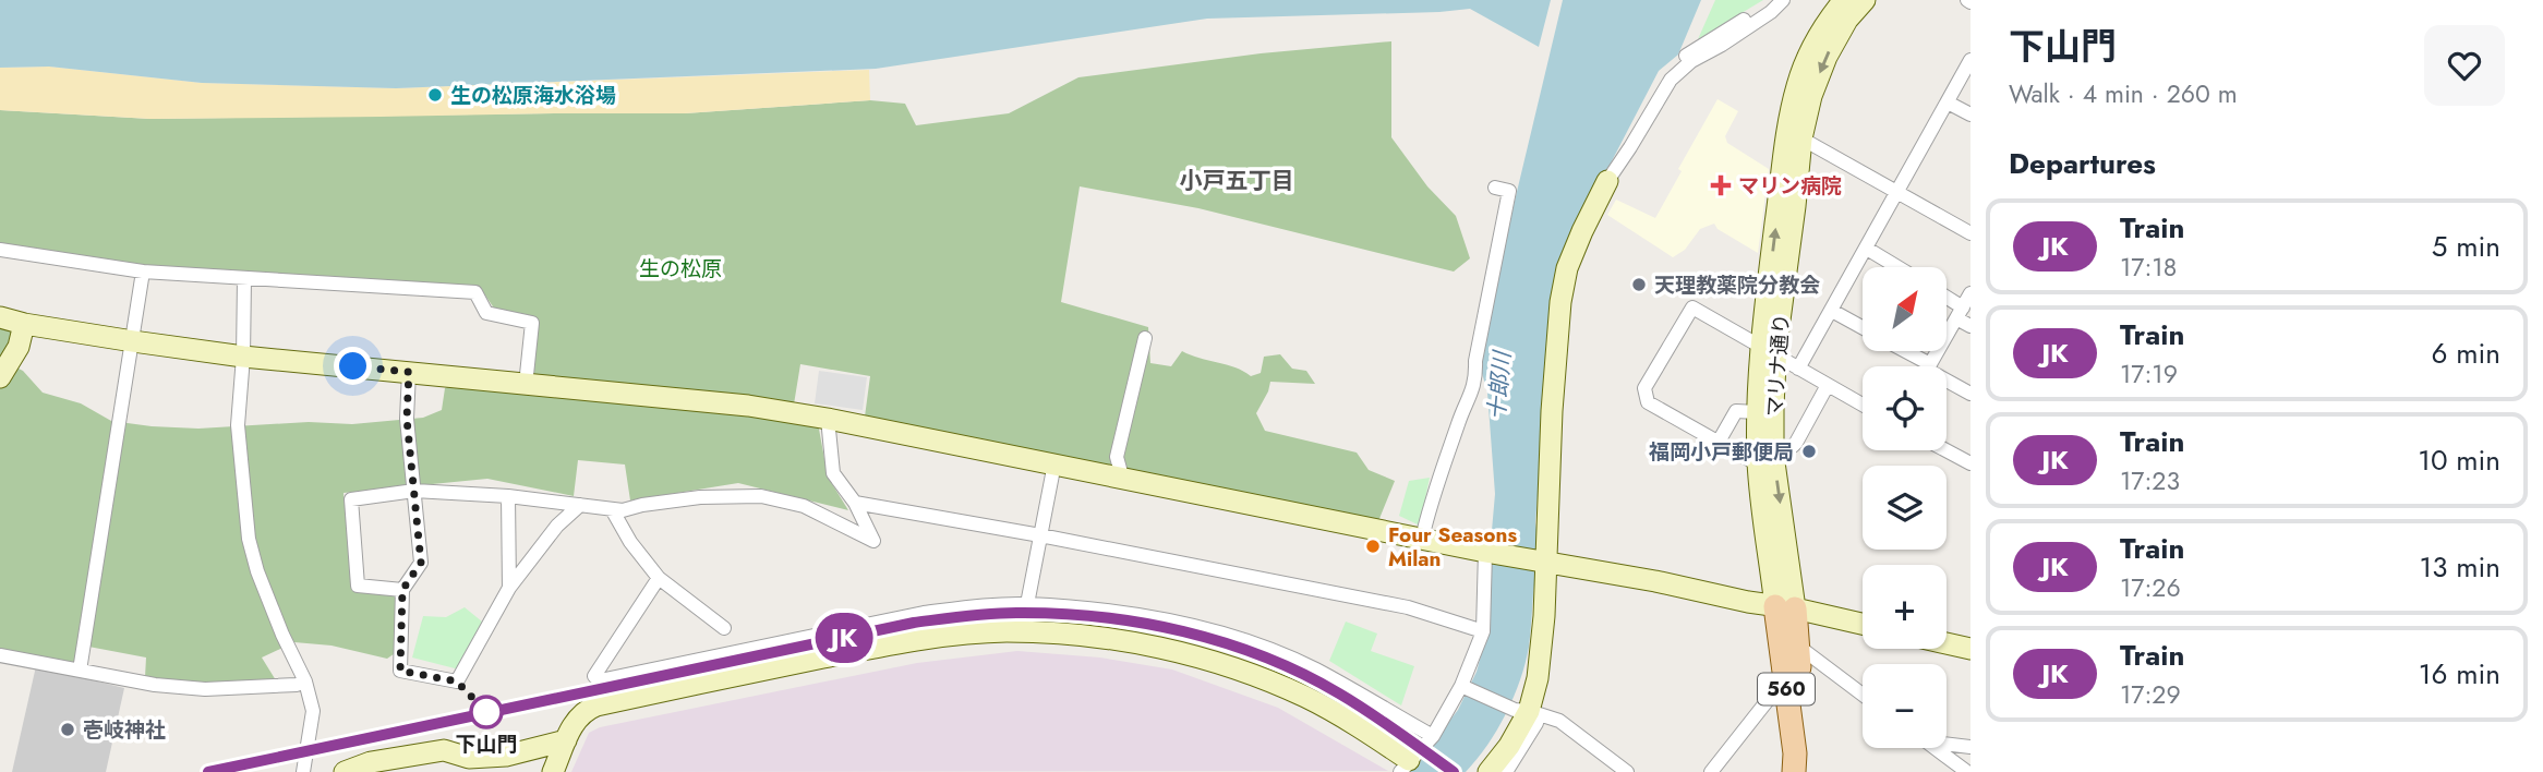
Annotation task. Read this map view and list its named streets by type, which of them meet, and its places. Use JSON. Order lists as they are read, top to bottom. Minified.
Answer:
{"streets":{"main road":["560"],"street":["マリナ通り"]},"crossings":[["マリナ通り","560"]],"districts":["小戸五丁目"],"water":["十郎川"],"parks":["生の松原"],"places":{"other":["生の松原海水浴場","天理教薬院分教会","福岡小戸郵便局","Four Seasons Milan","下山門","壱岐神社"],"health":["マリン病院"]},"north":"top right","page":{"on_map":"JK","heading":[["下山門","Walk · 4 min · 260 m"],"Departures"],"list":[{"mark":"JK","name":"Train","note":"17:18","value":"5 min"},{"mark":"JK","name":"Train","note":"17:19","value":"6 min"},{"mark":"JK","name":"Train","note":"17:23","value":"10 min"},{"mark":"JK","name":"Train","note":"17:26","value":"13 min"},{"mark":"JK","name":"Train","note":"17:29","value":"16 min"}],"map_buttons":["+","−"]}}
